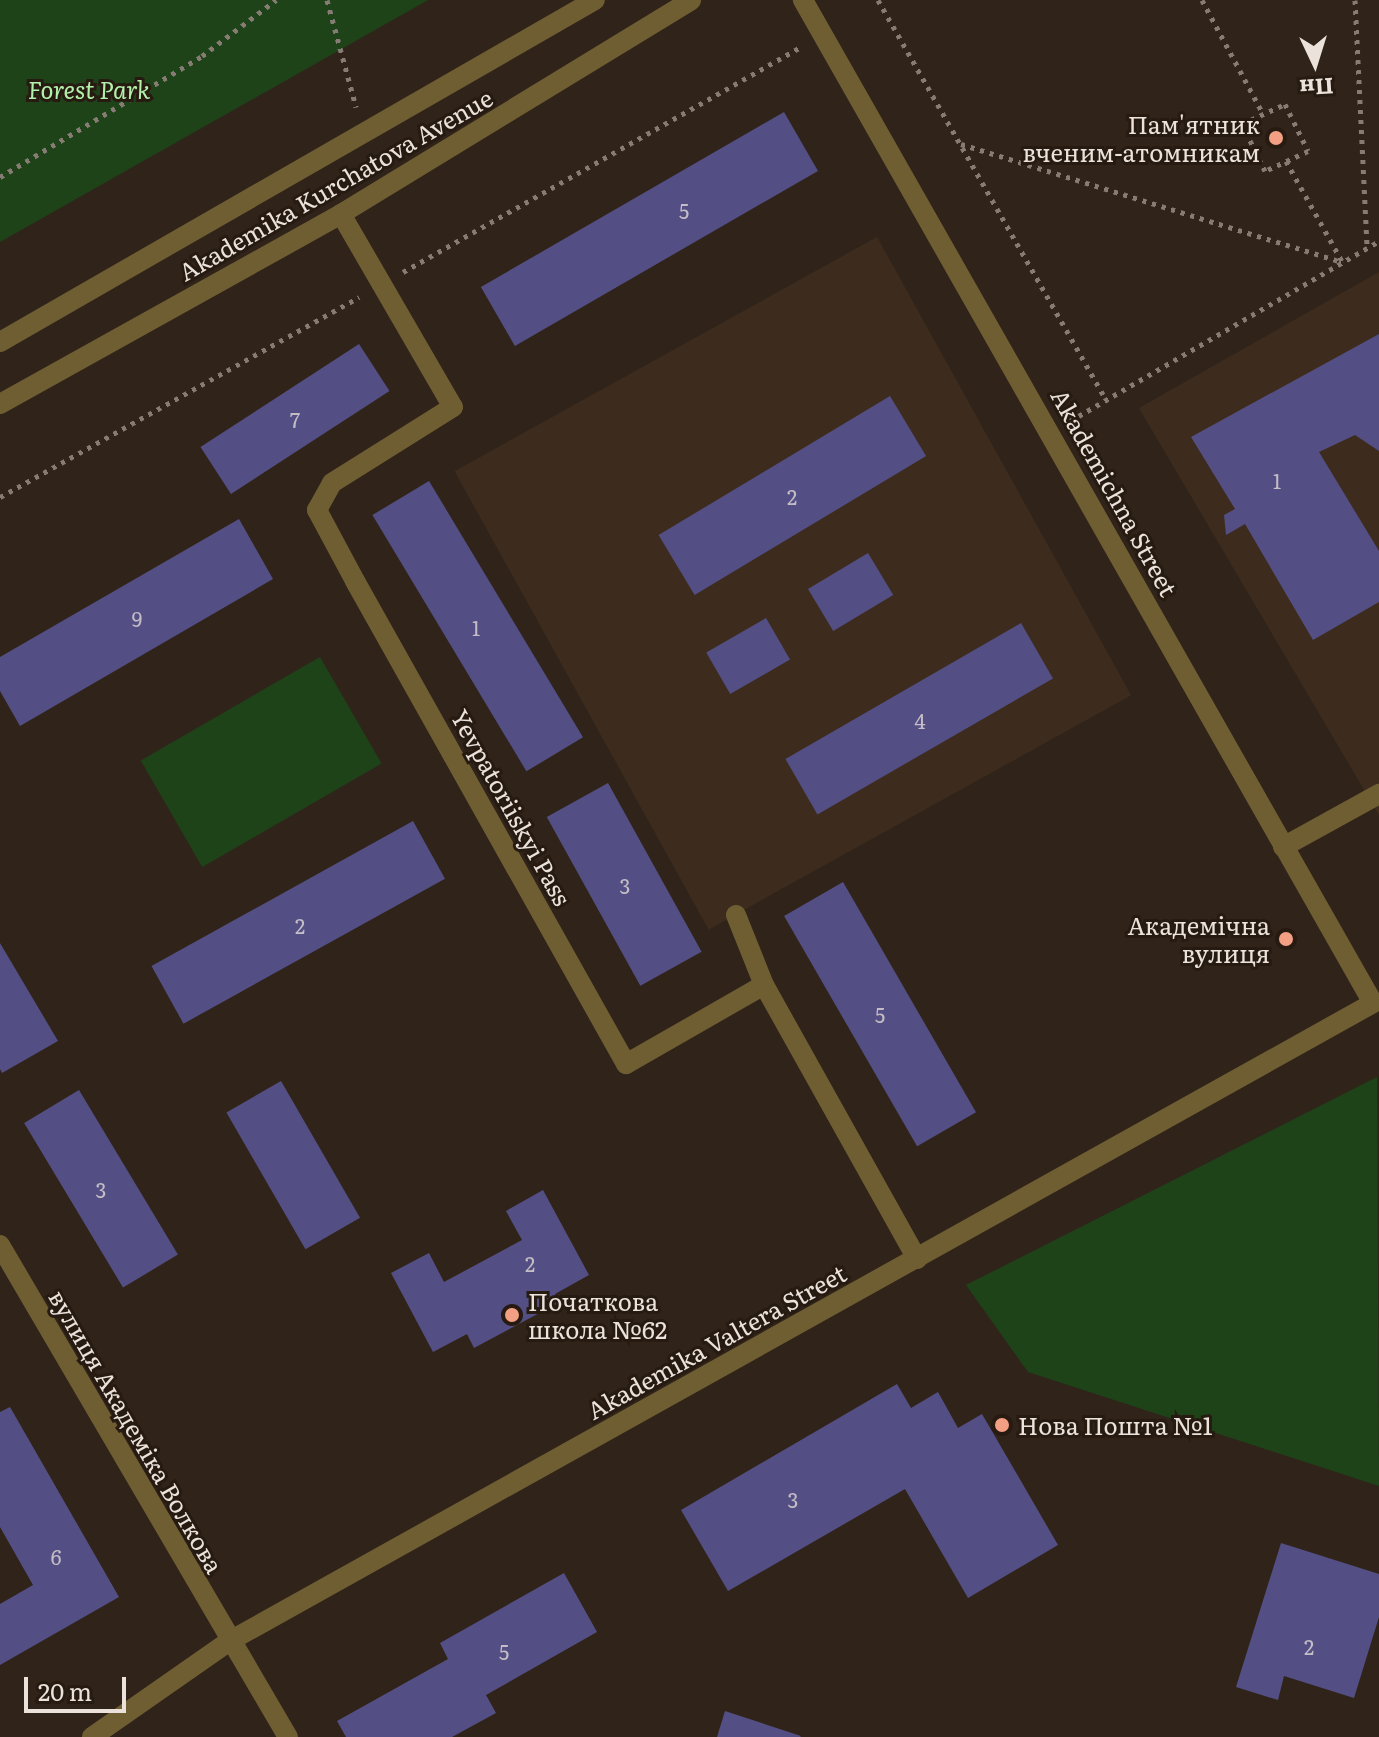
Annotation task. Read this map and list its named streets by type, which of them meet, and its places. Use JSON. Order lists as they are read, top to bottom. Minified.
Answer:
{"streets":{"street":["Akademika Kurchatova Avenue","Akademichna Street","Yevpatoriiskyi Pass","Akademika Valtera Street","вулиця Академіка Волкова"]},"crossings":[["Akademika Kurchatova Avenue","Yevpatoriiskyi Pass"],["Akademichna Street","Akademika Valtera Street"],["Akademika Valtera Street","вулиця Академіка Волкова"]],"parks":["Forest Park"],"places":["Пам'ятник вченим-атомникам","Академічна вулиця","Початкова школа №62","Нова Пошта №1"],"house_numbers":["5","7","1","2","9","1","4","3","2","5","3","2","3","6","2","5"],"scale_bar":"20 m","north":"bottom"}
